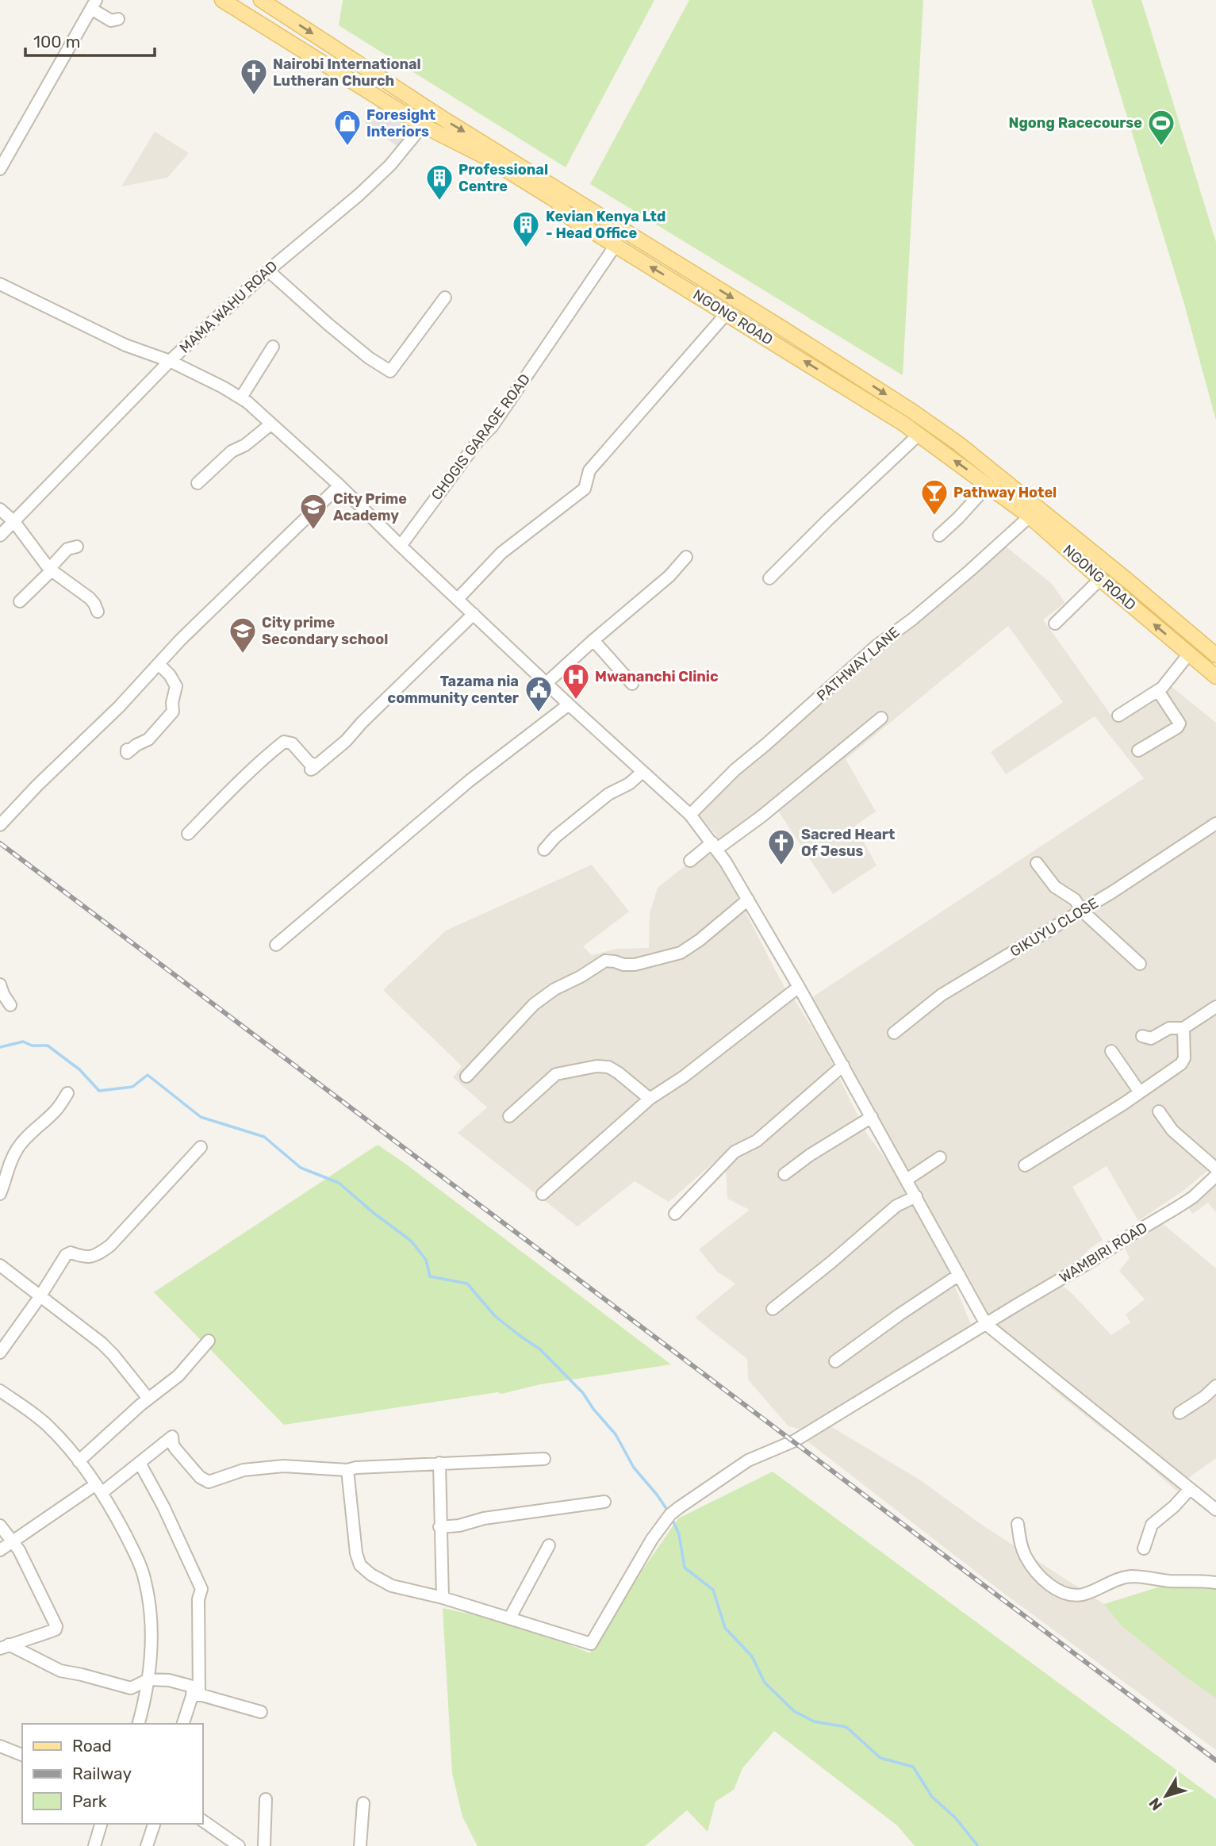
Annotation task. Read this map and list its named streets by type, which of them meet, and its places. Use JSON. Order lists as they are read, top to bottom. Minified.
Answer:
{"streets":{"main road":["NGONG ROAD"],"street":["MAMA WAHU ROAD","CHOGIS GARAGE ROAD","PATHWAY LANE","GIKUYU CLOSE","WAMBIRI ROAD"]},"crossings":[["MAMA WAHU ROAD","NGONG ROAD"],["NGONG ROAD","CHOGIS GARAGE ROAD"],["NGONG ROAD","PATHWAY LANE"]],"places":{"church":["Nairobi International Lutheran Church","Sacred Heart Of Jesus"],"shop":["Foresight Interiors"],"sports":["Ngong Racecourse"],"building":["Professional Centre","Kevian Kenya Ltd - Head Office"],"bar":["Pathway Hotel"],"school or university":["City Prime Academy","City prime Secondary school"],"hospital":["Mwananchi Clinic"],"public building":["Tazama nia community center"]},"legend":["Road","Railway","Park"],"scale_bar":"100 m","north":"bottom left"}
